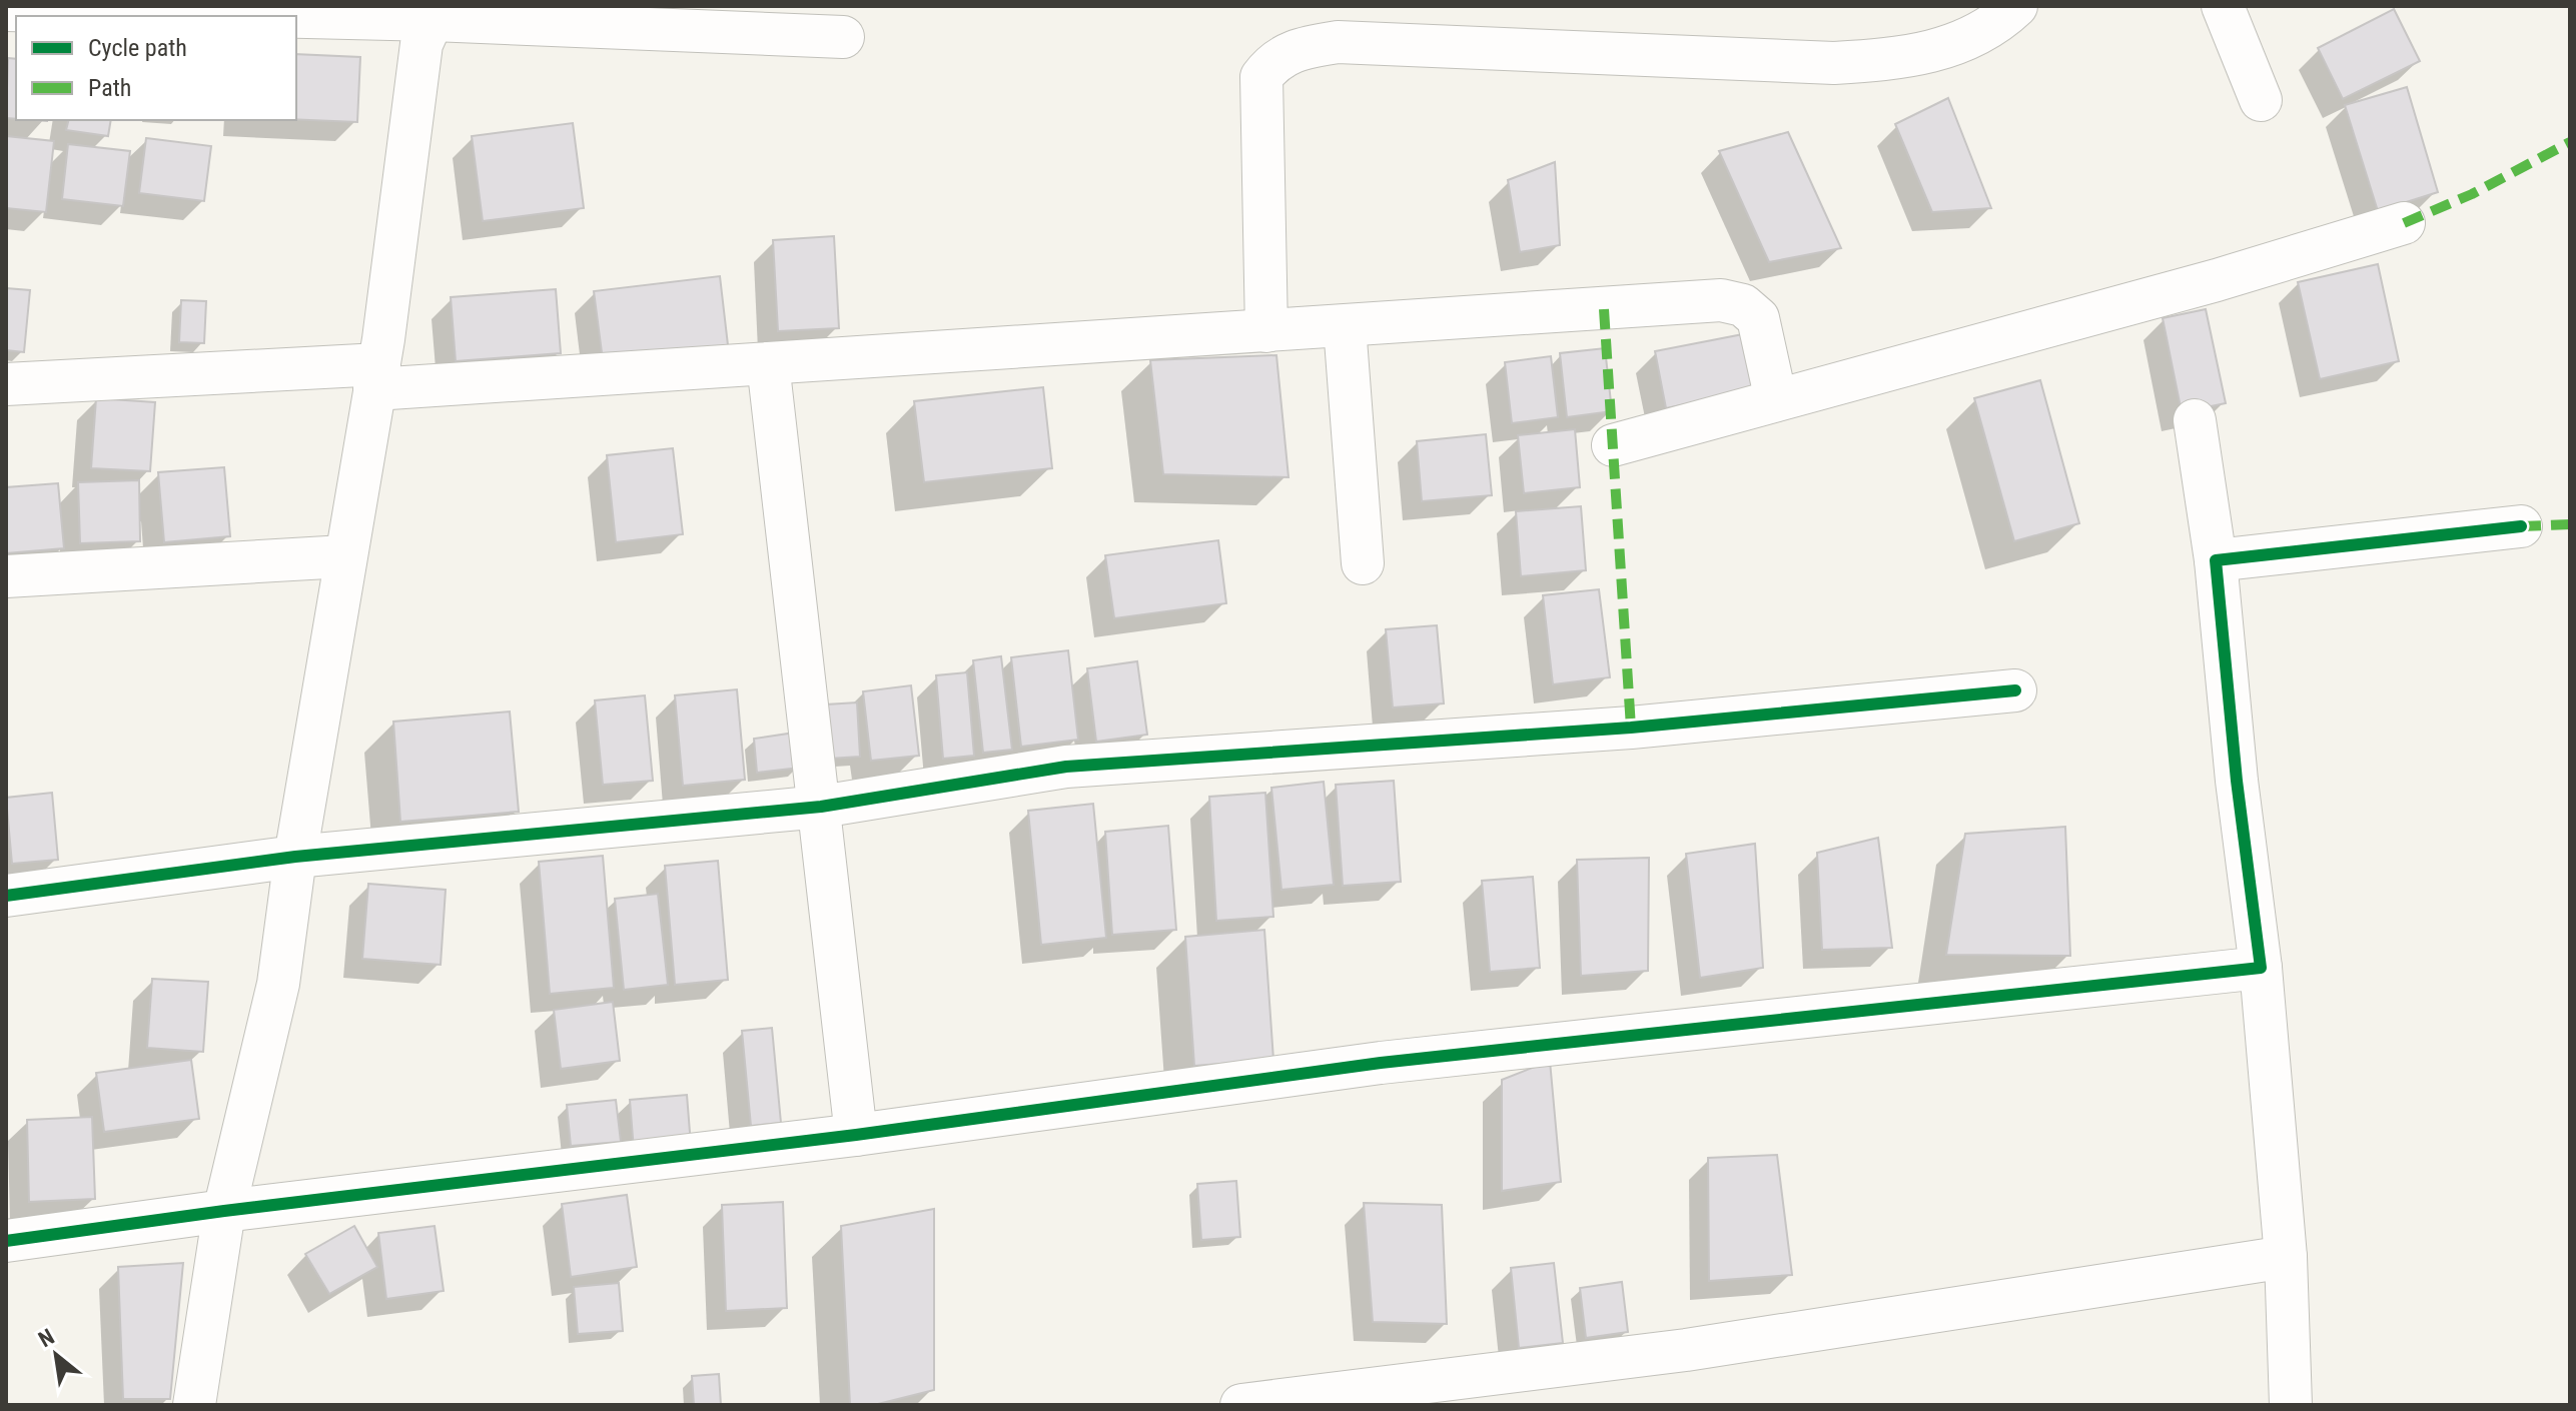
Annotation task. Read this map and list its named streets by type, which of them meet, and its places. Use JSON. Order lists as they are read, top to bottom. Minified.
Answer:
{"legend":["Cycle path","Path"],"north":"top left"}
